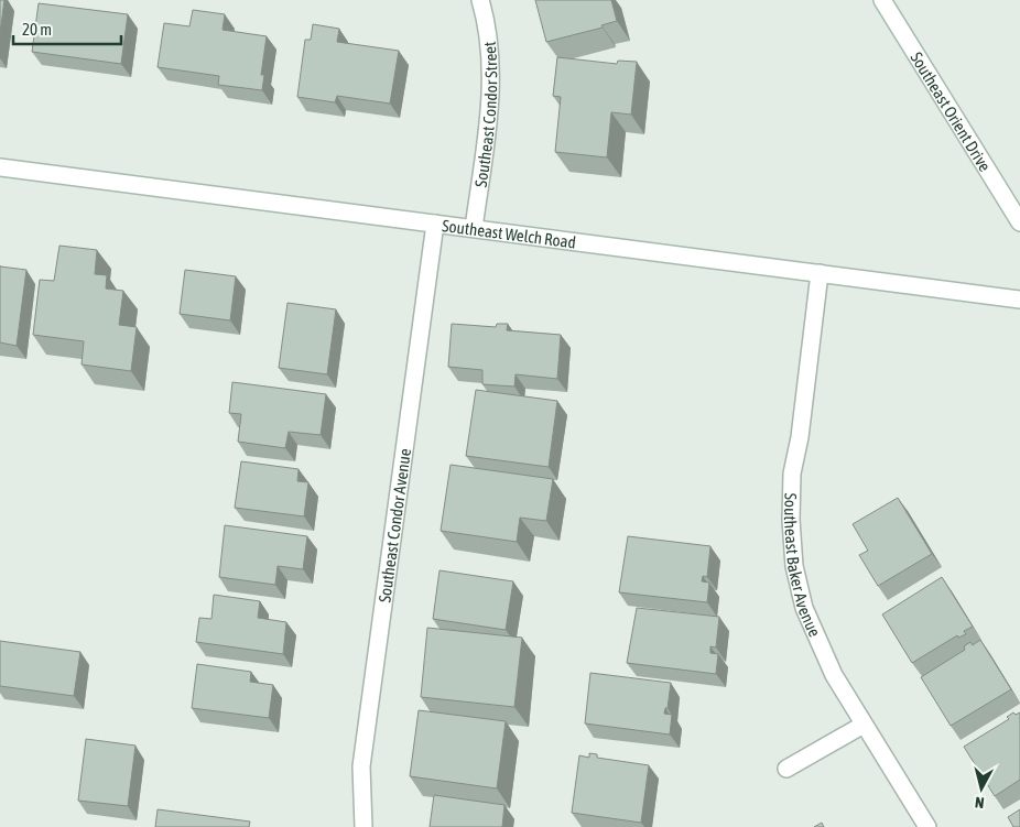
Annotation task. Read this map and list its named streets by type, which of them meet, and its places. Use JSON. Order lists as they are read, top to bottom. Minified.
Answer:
{"streets":{"street":["Southeast Orient Drive","Southeast Condor Street","Southeast Welch Road","Southeast Condor Avenue","Southeast Baker Avenue"]},"crossings":[["Southeast Condor Street","Southeast Welch Road"],["Southeast Welch Road","Southeast Condor Avenue"],["Southeast Welch Road","Southeast Baker Avenue"]],"scale_bar":"20 m","north":"bottom"}
